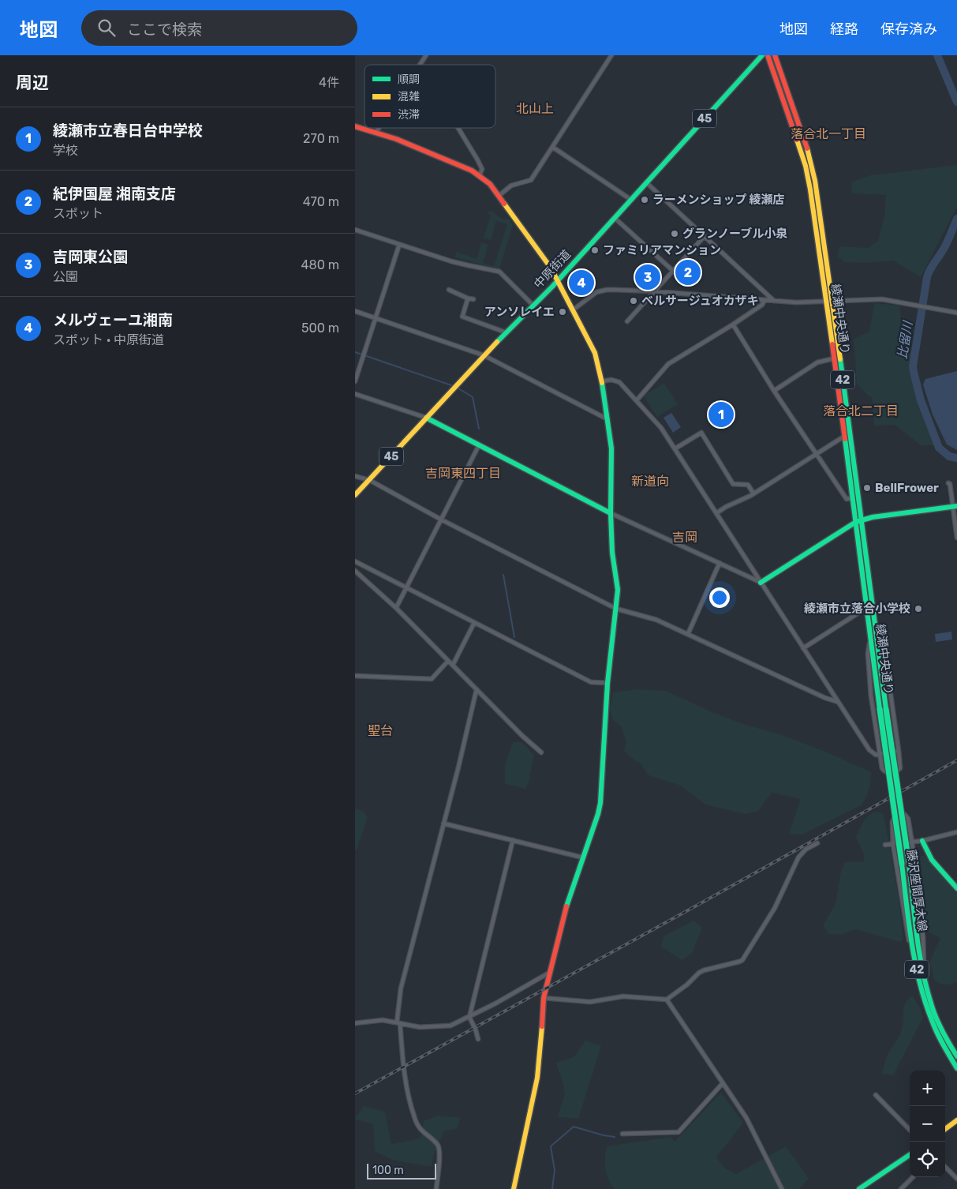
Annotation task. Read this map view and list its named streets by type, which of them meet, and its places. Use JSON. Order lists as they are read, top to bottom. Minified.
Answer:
{"streets":{"main road":["45","中原街道","綾瀬中央通り","42","藤沢座間厚木線"]},"crossings":[["綾瀬中央通り","藤沢座間厚木線"]],"districts":["北山上","落合北一丁目","落合北二丁目","吉岡東四丁目","新道向","吉岡","聖台"],"water":["比留川"],"places":["ラーメンショップ 綾瀬店","グランノーブル小泉","ファミリアマンション","ベルサージュオカザキ","アンソレイエ","BellFrower","綾瀬市立落合小学校"],"legend":["順調","混雑","渋滞"],"scale_bar":"100 m","page":{"header":"地図","search":"ここで検索","nav":["地図","経路","保存済み"],"heading":["周辺","4件"],"list":[{"mark":"1","name":"綾瀬市立春日台中学校","note":"学校","value":"270 m"},{"mark":"2","name":"紀伊国屋 湘南支店","note":"スポット","value":"470 m"},{"mark":"3","name":"吉岡東公園","note":"公園","value":"480 m"},{"mark":"4","name":"メルヴェーユ湘南","note":"スポット · 中原街道","value":"500 m"}],"pins":["2","3","4","1"],"map_buttons":["+","−"],"scale":"100 m"}}
